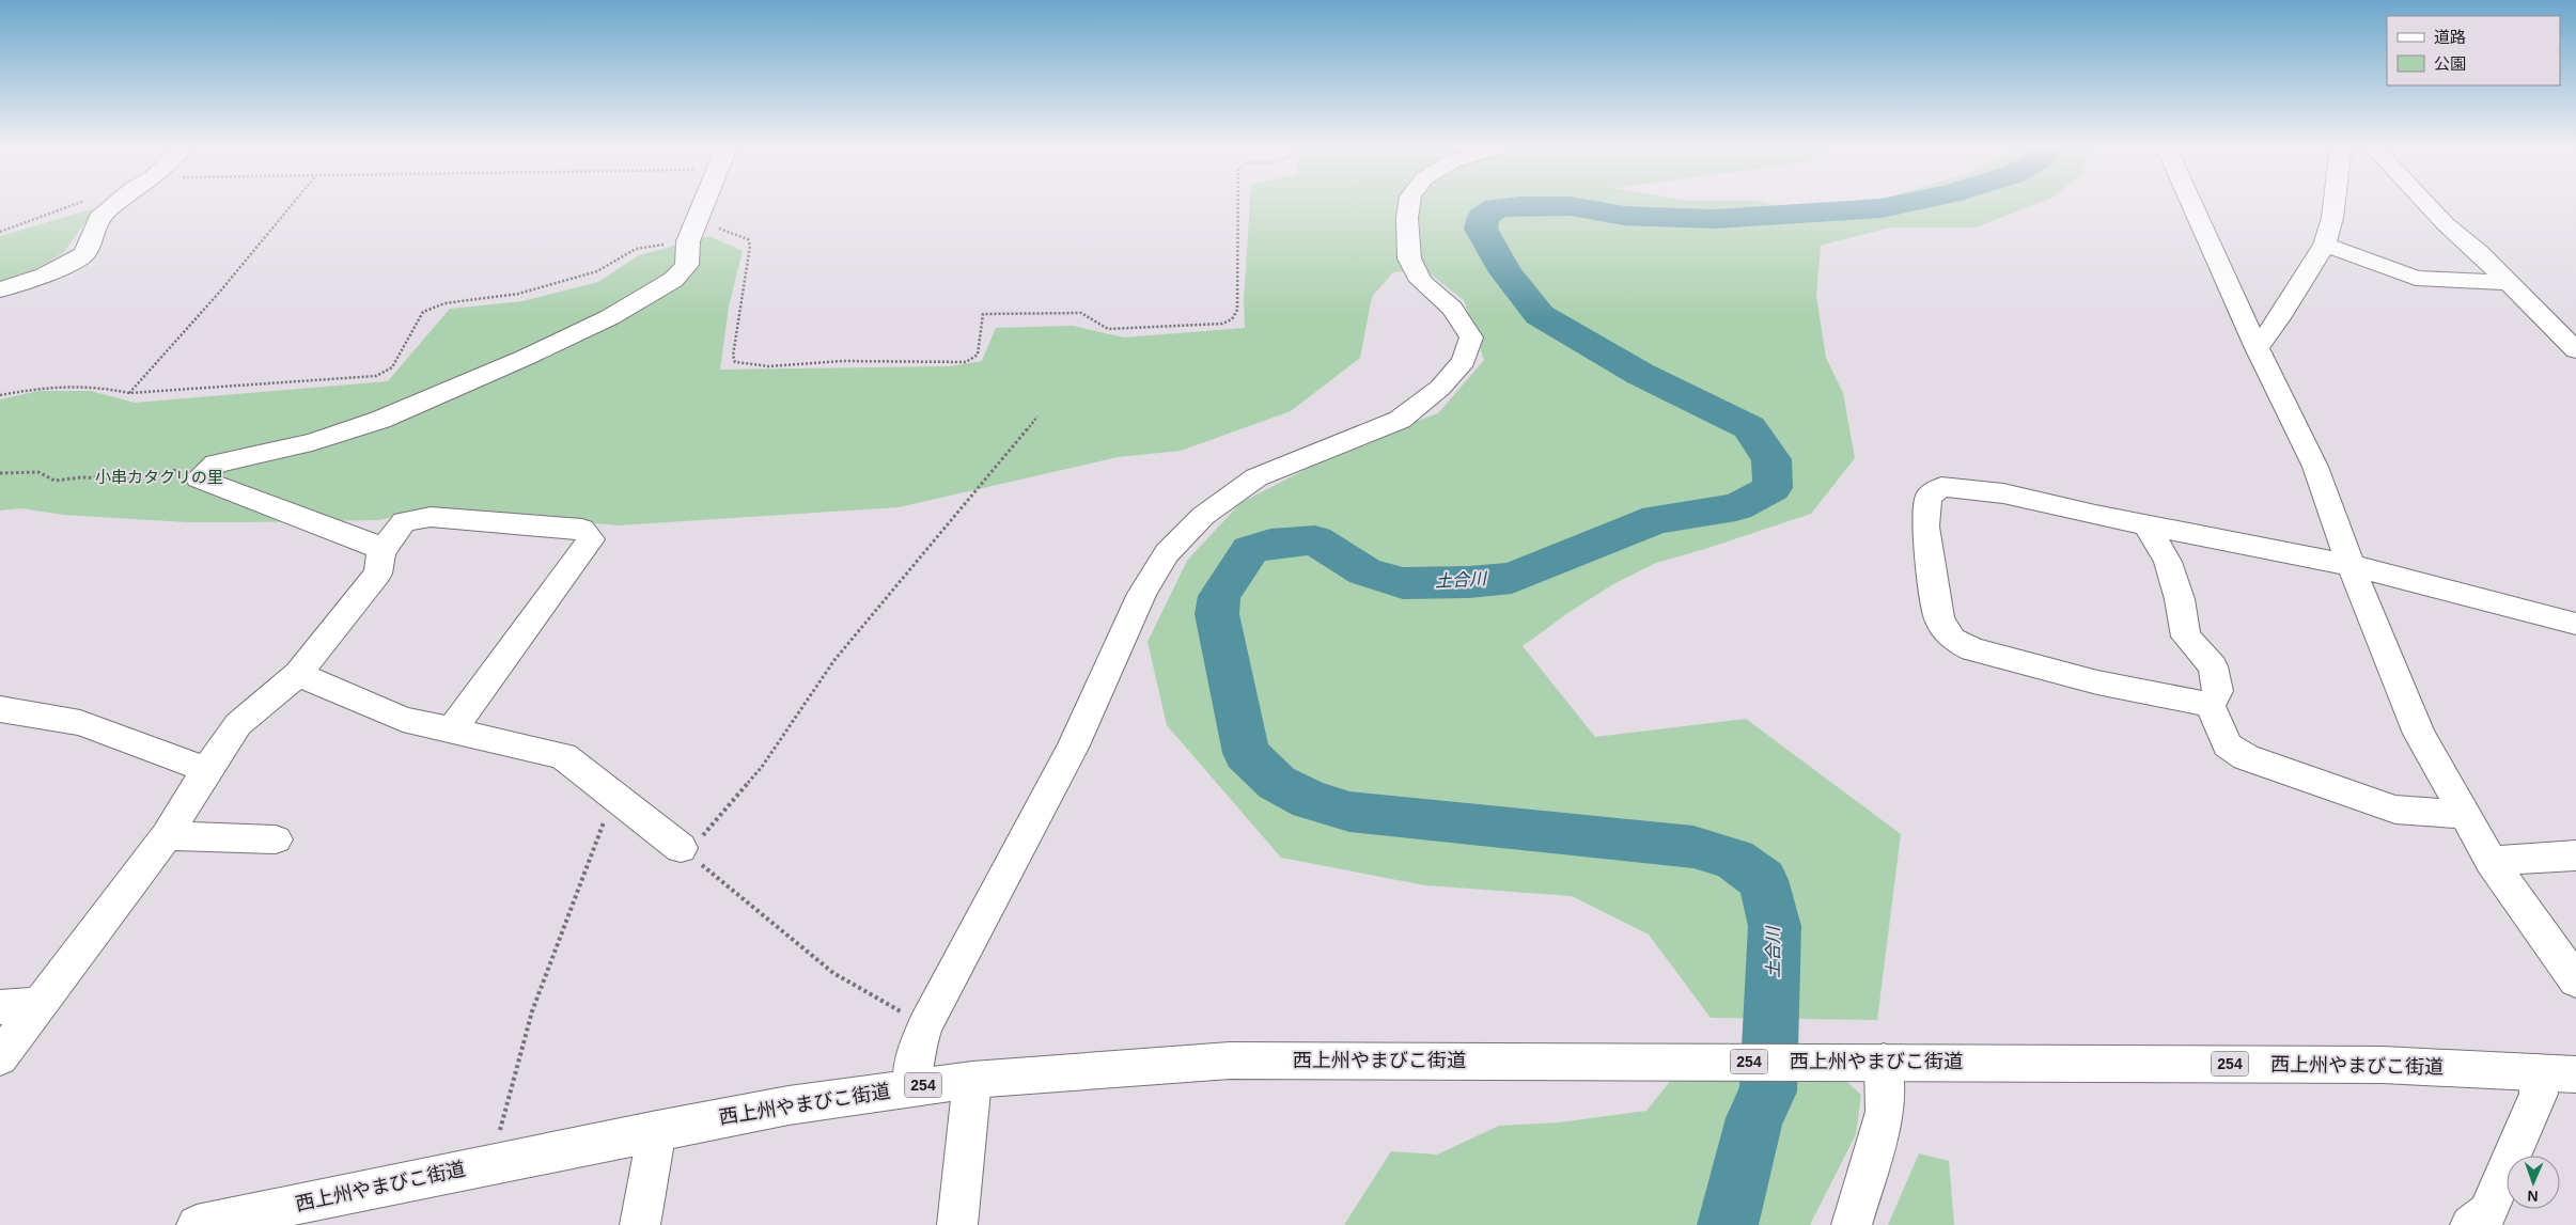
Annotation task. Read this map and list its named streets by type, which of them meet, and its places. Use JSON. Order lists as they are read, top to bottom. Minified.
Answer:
{"streets":{"main road":["西上州やまびこ街道","254"]},"water":["土合川"],"parks":["小串カタクリの里"],"legend":["道路","公園"],"north":"bottom"}
